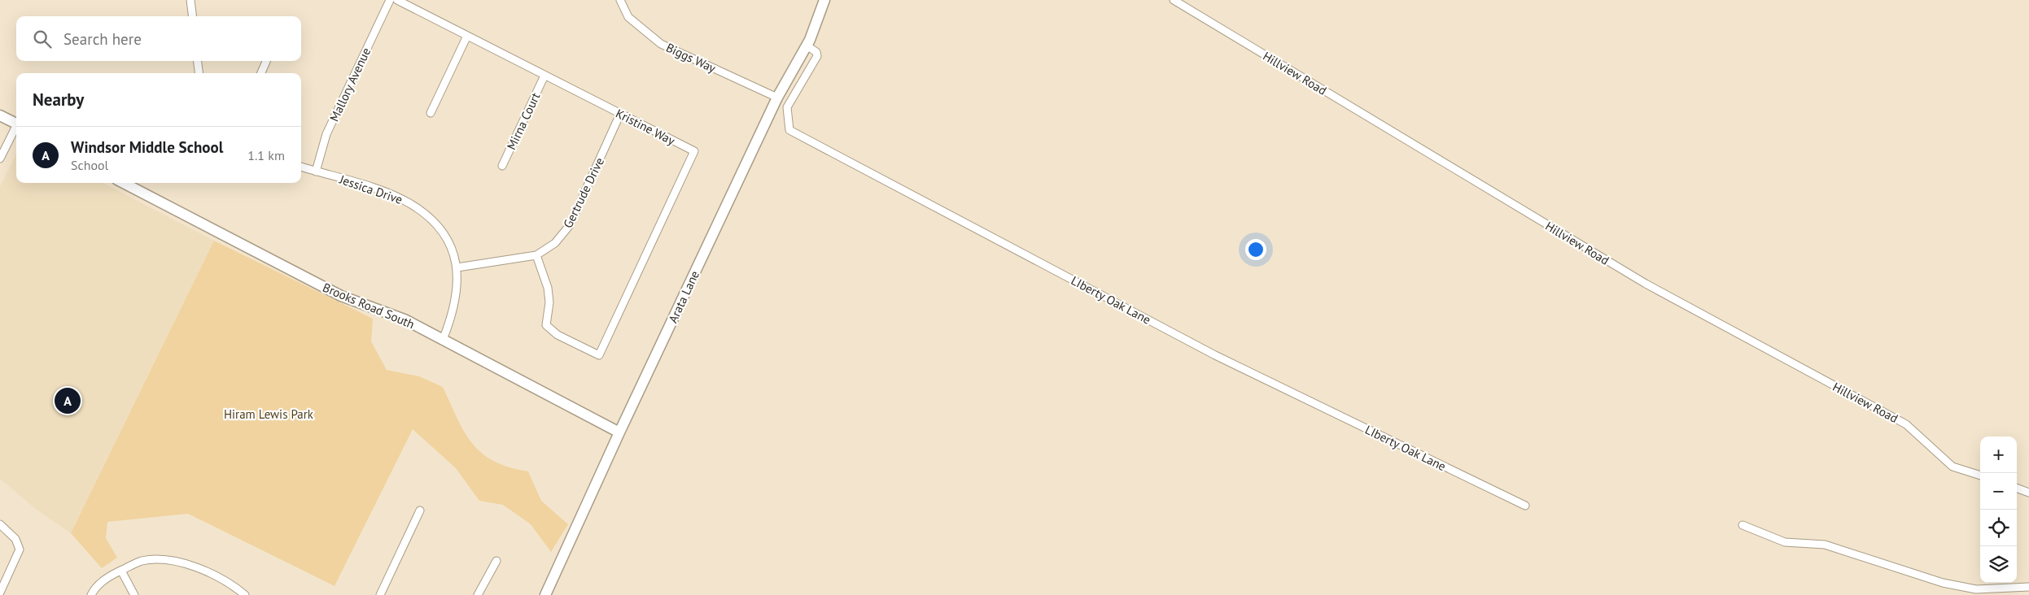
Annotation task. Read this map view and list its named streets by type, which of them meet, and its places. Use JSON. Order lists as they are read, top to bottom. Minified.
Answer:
{"streets":{"street":["Biggs Way","Hillview Road","Mallory Avenue","Mirna Court","Kristine Way","Jessica Drive","Gertrude Drive","Arata Lane","LIberty Oak Lane","Brooks Road South"]},"crossings":[["Biggs Way","Arata Lane"],["Mallory Avenue","Jessica Drive"],["Mirna Court","Kristine Way"],["Kristine Way","Gertrude Drive"],["Jessica Drive","Gertrude Drive"],["Jessica Drive","Brooks Road South"],["Arata Lane","LIberty Oak Lane"],["Arata Lane","Brooks Road South"]],"parks":["Hiram Lewis Park"],"page":{"search":"Search here","heading":"Nearby","list":[{"mark":"A","name":"Windsor Middle School","note":"School","value":"1.1 km"}],"pins":"A","map_buttons":["+","−"]}}
